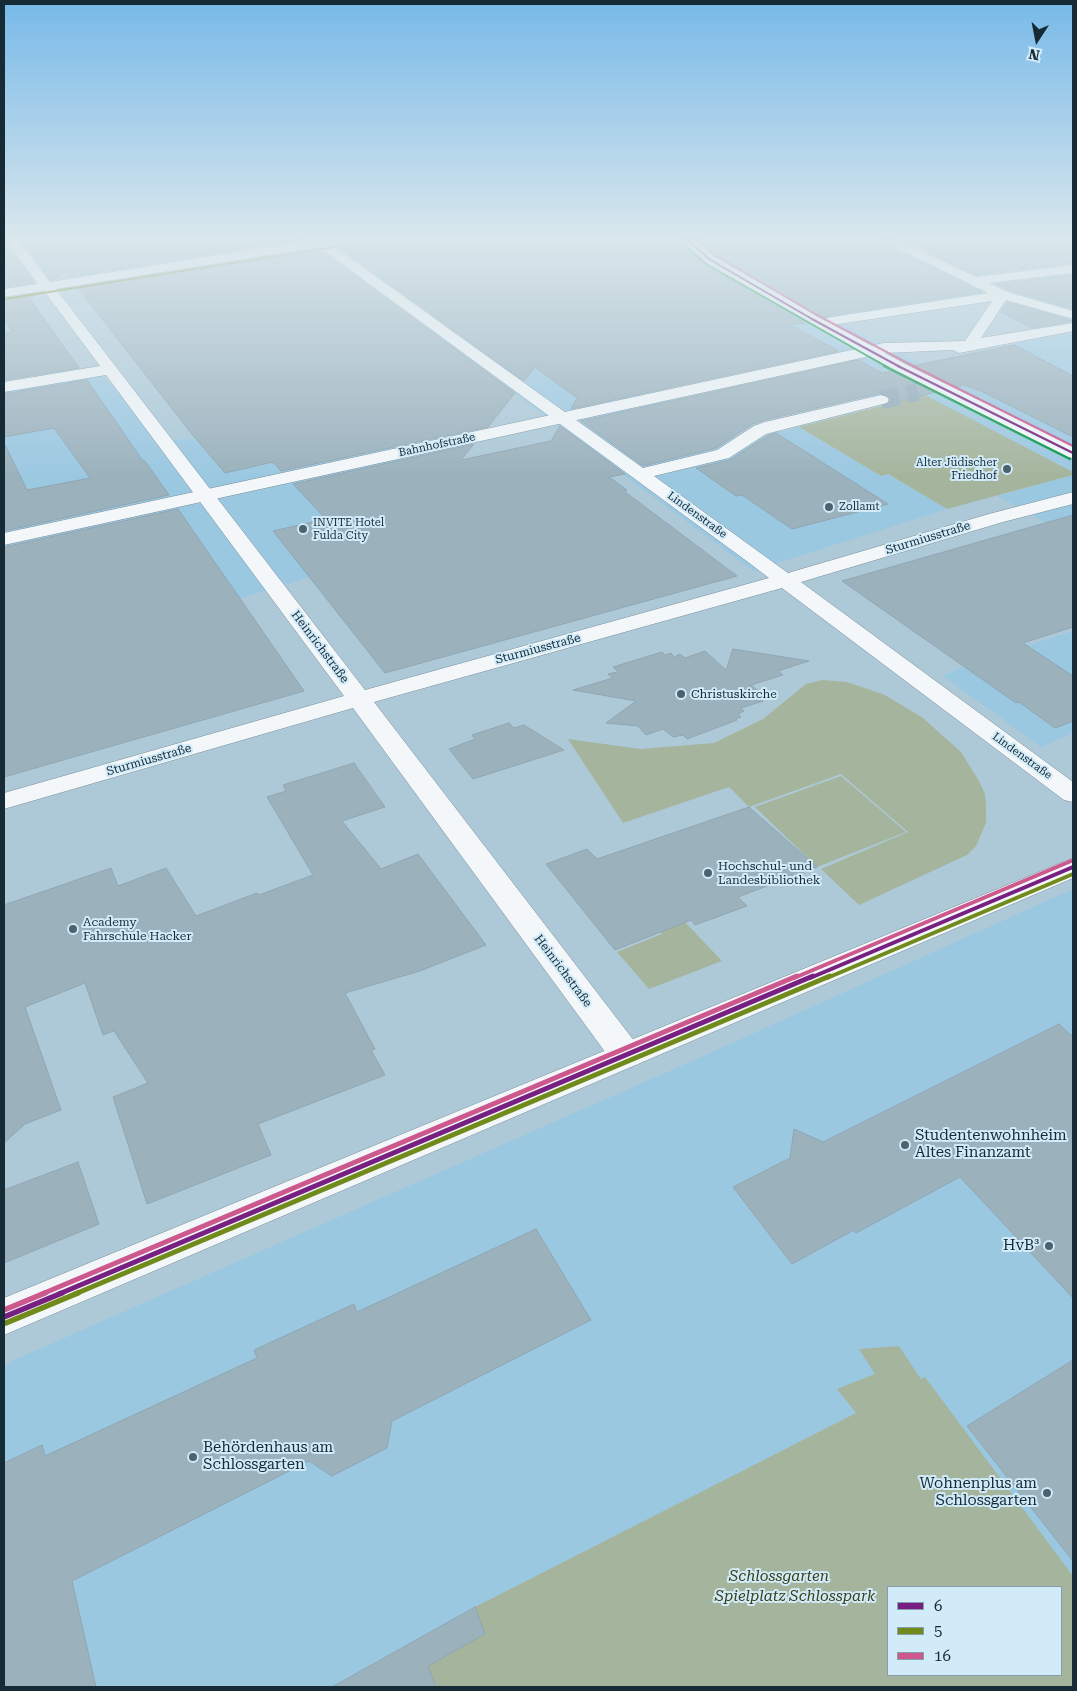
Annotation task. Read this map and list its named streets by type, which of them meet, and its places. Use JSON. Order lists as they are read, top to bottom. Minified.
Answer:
{"streets":{"street":["Bahnhofstraße","Lindenstraße","Sturmiusstraße","Heinrichstraße"]},"crossings":[["Bahnhofstraße","Lindenstraße"],["Bahnhofstraße","Heinrichstraße"],["Lindenstraße","Sturmiusstraße"],["Sturmiusstraße","Heinrichstraße"]],"parks":["Schlossgarten","Spielplatz Schlosspark"],"places":["Alter Jüdischer Friedhof","Zollamt","INVITE Hotel Fulda City","Christuskirche","Hochschul- und Landesbibliothek","Academy Fahrschule Hacker","Studentenwohnheim Altes Finanzamt","HvB³","Behördenhaus am Schlossgarten","Wohnenplus am Schlossgarten"],"lines":["transit line 6","transit line 16","transit line 5"],"legend":["6","5","16"],"north":"bottom"}
